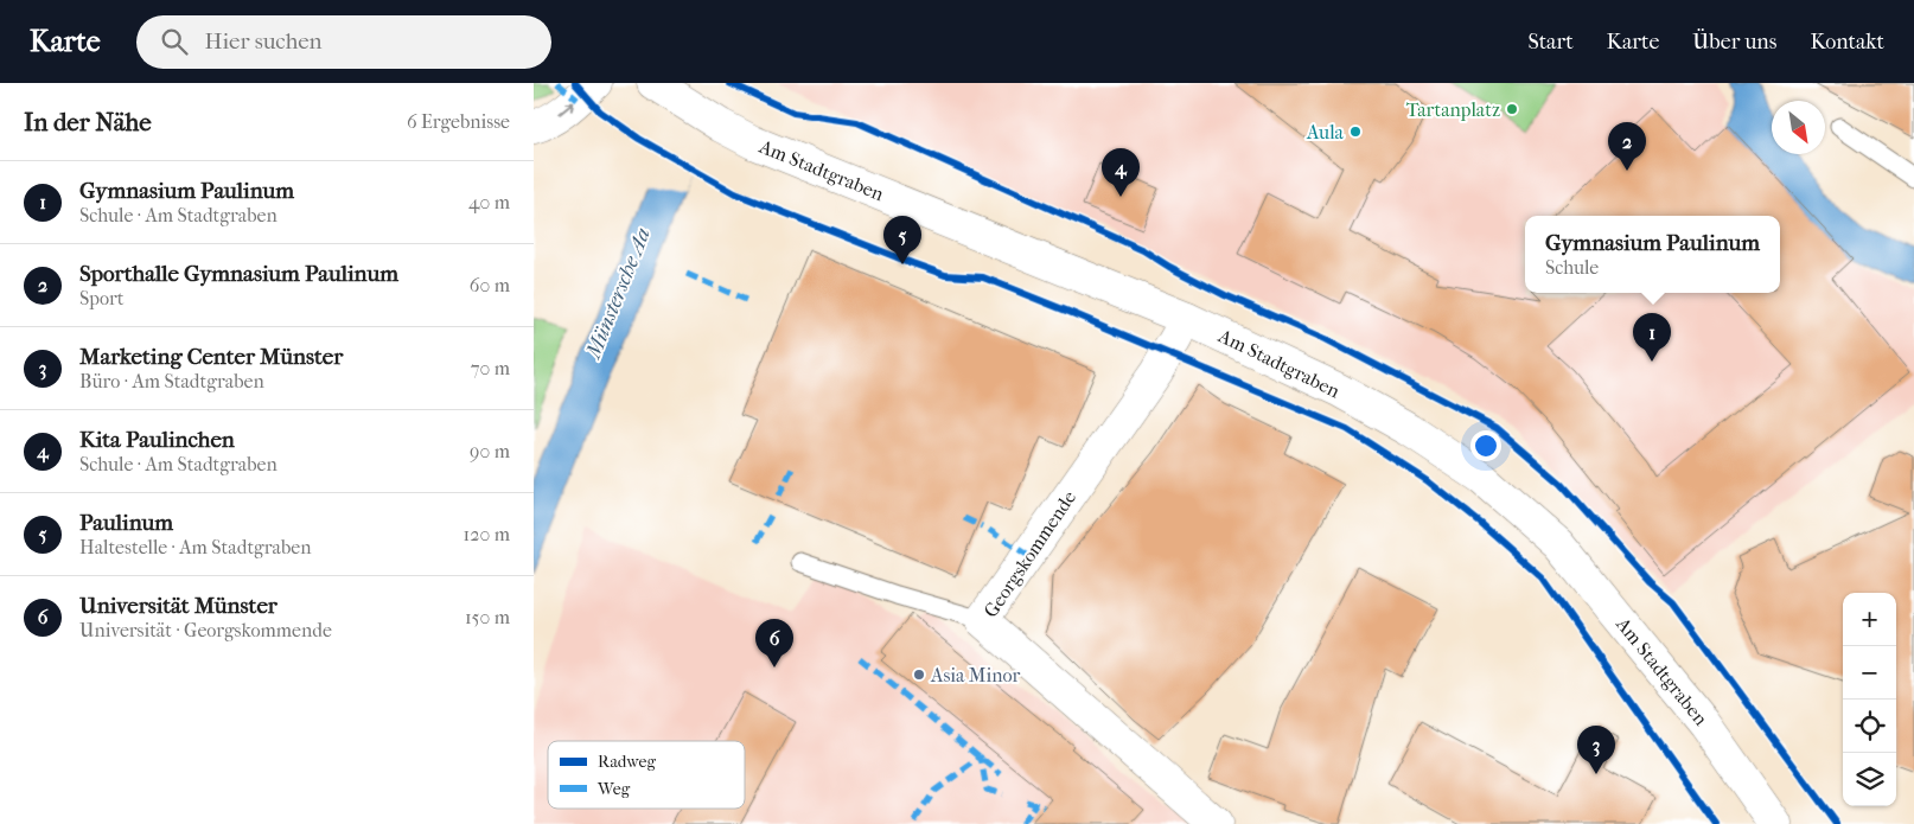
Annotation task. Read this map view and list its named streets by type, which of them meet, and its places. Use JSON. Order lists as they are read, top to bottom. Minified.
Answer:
{"streets":{"main road":["Am Stadtgraben","Georgskommende"]},"crossings":[["Am Stadtgraben","Georgskommende"]],"water":["Münstersche Aa"],"places":["Tartanplatz","Aula","Asia Minor"],"legend":["Radweg","Weg"],"north":"bottom right","page":{"header":"Karte","search":"Hier suchen","nav":["Start","Karte","Über uns","Kontakt"],"heading":["In der Nähe","6 Ergebnisse"],"pins":["2","4","5","1","6","3"],"list":[{"mark":"1","name":"Gymnasium Paulinum","note":"Schule · Am Stadtgraben","value":"40 m"},{"mark":"2","name":"Sporthalle Gymnasium Paulinum","note":"Sport","value":"60 m"},{"mark":"3","name":"Marketing Center Münster","note":"Büro · Am Stadtgraben","value":"70 m"},{"mark":"4","name":"Kita Paulinchen","note":"Schule · Am Stadtgraben","value":"90 m"},{"mark":"5","name":"Paulinum","note":"Haltestelle · Am Stadtgraben","value":"120 m"},{"mark":"6","name":"Universität Münster","note":"Universität · Georgskommende","value":"150 m"}],"popup":["Gymnasium Paulinum","Schule"],"map_buttons":["+","−"]}}
